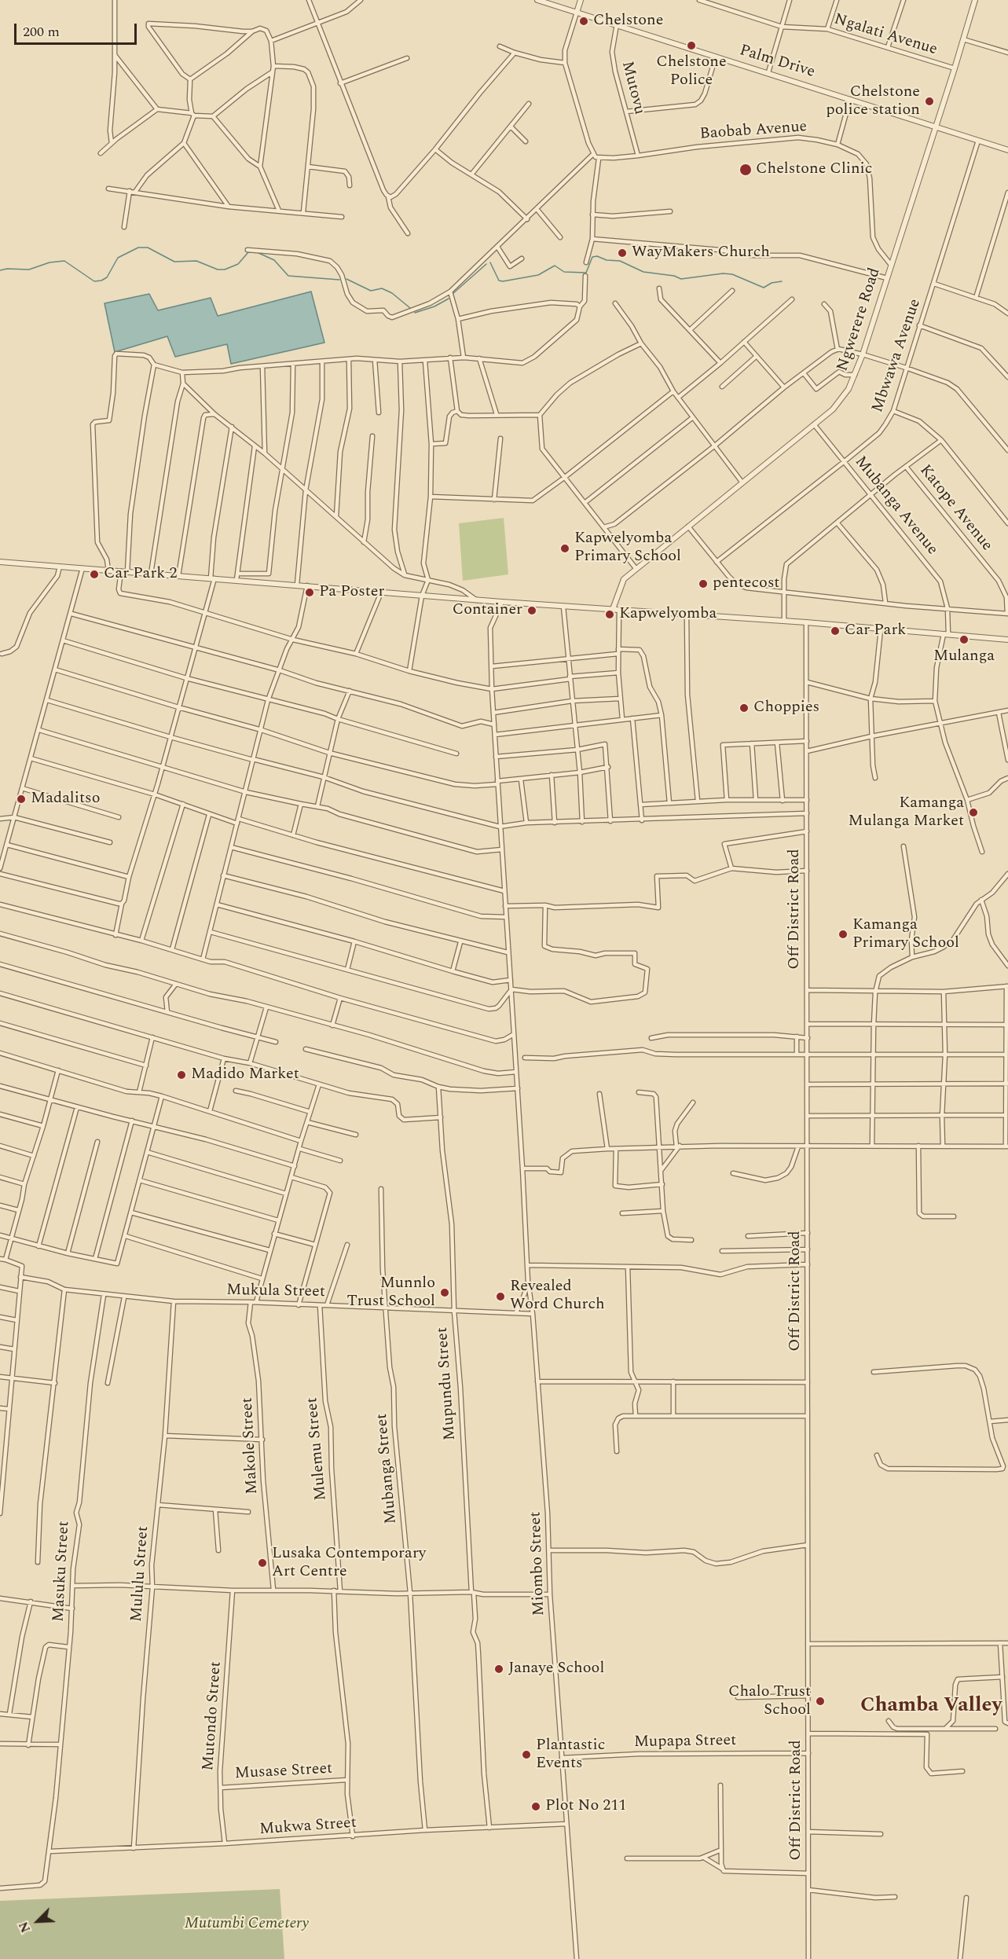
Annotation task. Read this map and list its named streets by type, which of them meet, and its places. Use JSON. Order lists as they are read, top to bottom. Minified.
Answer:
{"streets":{"street":["Ngalati Avenue","Palm Drive","Mutovu","Baobab Avenue","Ngwerere Road","Mbwawa Avenue","Mubanga Avenue","Katope Avenue","Off District Road","Mukula Street","Mupundu Street","Makole Street","Mulemu Street","Mubanga Street","Miombo Street","Masuku Street","Mululu Street","Mutondo Street","Mupapa Street","Musase Street","Mukwa Street"]},"crossings":[["Ngalati Avenue","Ngwerere Road"],["Palm Drive","Mutovu"],["Palm Drive","Ngwerere Road"],["Palm Drive","Mbwawa Avenue"],["Mutovu","Baobab Avenue"],["Baobab Avenue","Ngwerere Road"],["Ngwerere Road","Mubanga Avenue"],["Mbwawa Avenue","Mubanga Avenue"],["Off District Road","Mupapa Street"],["Mukula Street","Mupundu Street"],["Mukula Street","Makole Street"],["Mukula Street","Mulemu Street"],["Mukula Street","Mubanga Street"],["Mukula Street","Miombo Street"],["Mukula Street","Masuku Street"],["Mukula Street","Mululu Street"],["Mupundu Street","Mukwa Street"],["Mubanga Street","Mukwa Street"],["Miombo Street","Mupapa Street"],["Miombo Street","Mukwa Street"],["Masuku Street","Mukwa Street"],["Mululu Street","Mukwa Street"],["Mutondo Street","Musase Street"],["Mutondo Street","Mukwa Street"]],"districts":["Chamba Valley"],"parks":["Mutumbi Cemetery"],"places":["Chelstone","Chelstone Police","Chelstone police station","Chelstone Clinic","WayMakers Church","Kapwelyomba Primary School","Car Park 2","pentecost","Pa Poster","Container","Kapwelyomba","Car Park","Mulanga","Choppies","Madalitso","Kamanga Mulanga Market","Kamanga Primary School","Madido Market","Munnlo Trust School","Revealed Word Church","Lusaka Contemporary Art Centre","Janaye School","Chalo Trust School","Plantastic Events","Plot No 211"],"scale_bar":"200 m","north":"bottom left"}
